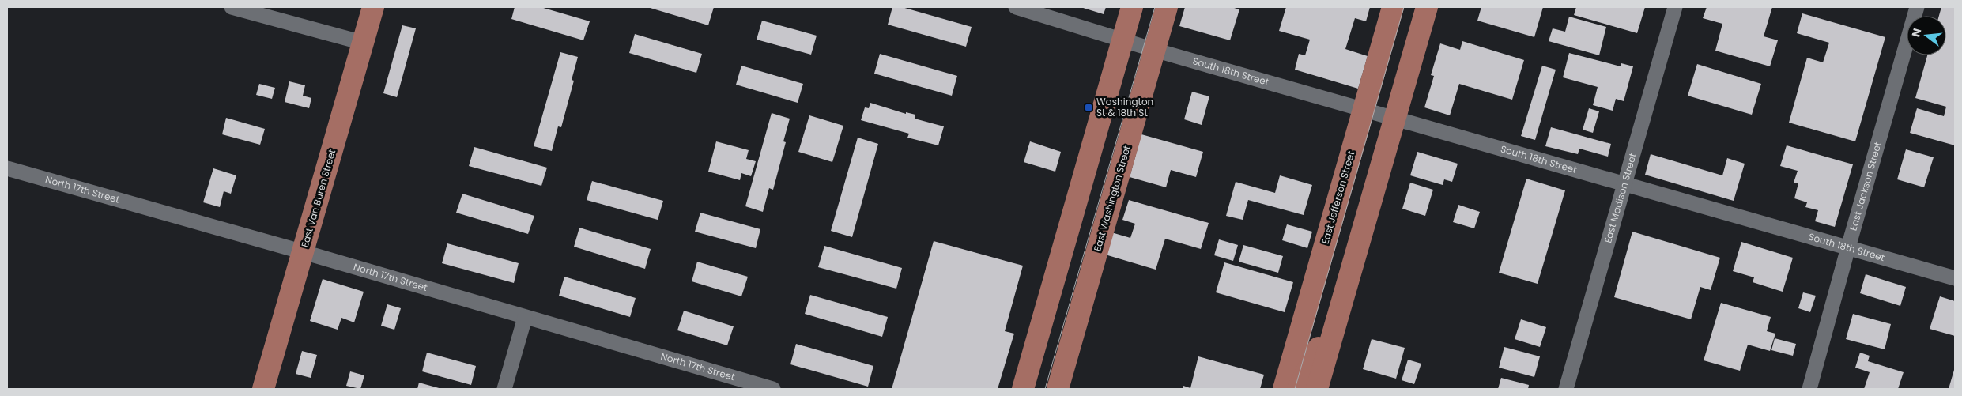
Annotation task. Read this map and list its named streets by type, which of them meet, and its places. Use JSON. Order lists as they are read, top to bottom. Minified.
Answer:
{"streets":{"main road":["East Jefferson Street","East Van Buren Street","East Washington Street"],"street":["South 18th Street","East Jackson Street","North 17th Street","East Madison Street"]},"crossings":[["South 18th Street","East Jackson Street"],["South 18th Street","East Jefferson Street"],["South 18th Street","East Madison Street"],["South 18th Street","East Washington Street"],["North 17th Street","East Van Buren Street"]],"places":{"transit":["Washington St & 18th St"]},"north":"left"}
